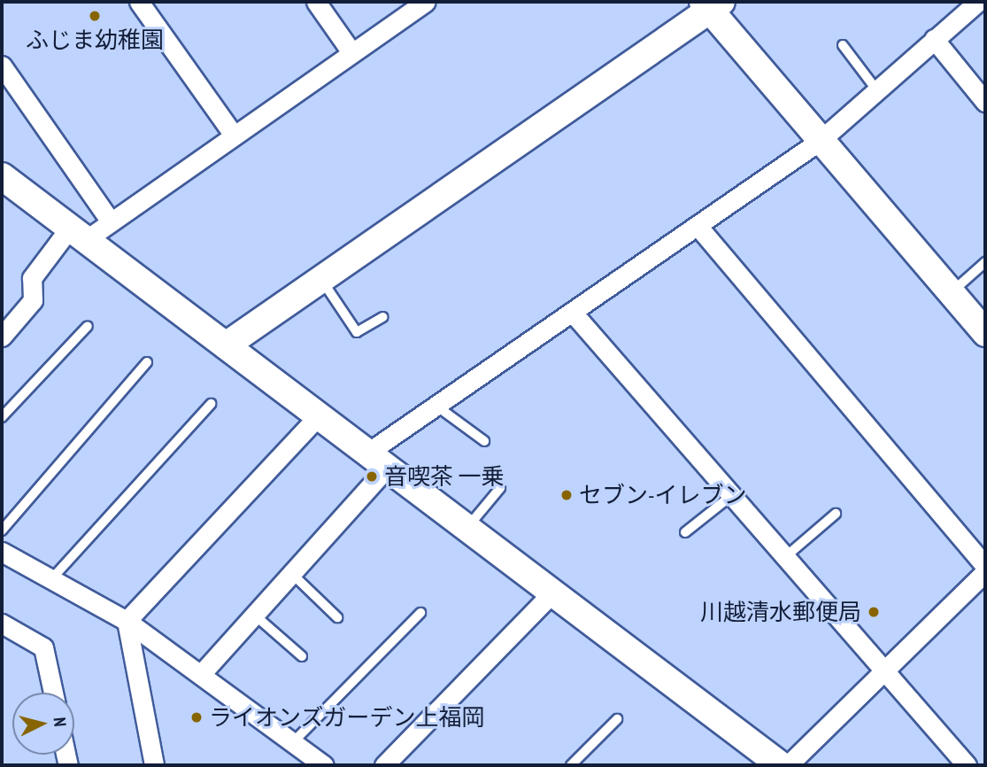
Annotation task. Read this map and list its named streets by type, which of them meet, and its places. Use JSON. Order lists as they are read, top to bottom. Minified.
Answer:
{"places":["ふじま幼稚園","音喫茶 一乗","セブン-イレブン","川越清水郵便局","ライオンズガーデン上福岡"],"north":"right"}
